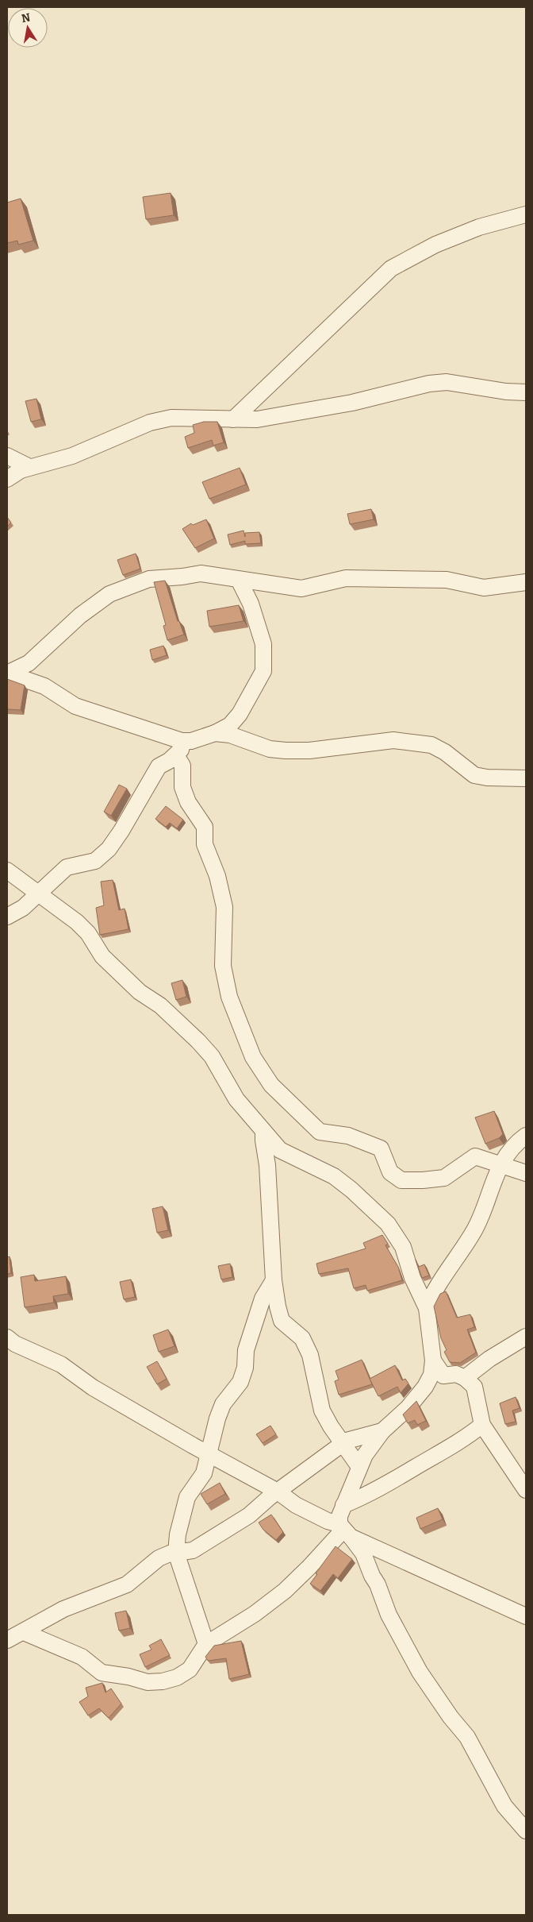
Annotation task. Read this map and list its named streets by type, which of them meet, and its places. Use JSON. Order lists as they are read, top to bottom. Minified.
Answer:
{"north":"top"}
